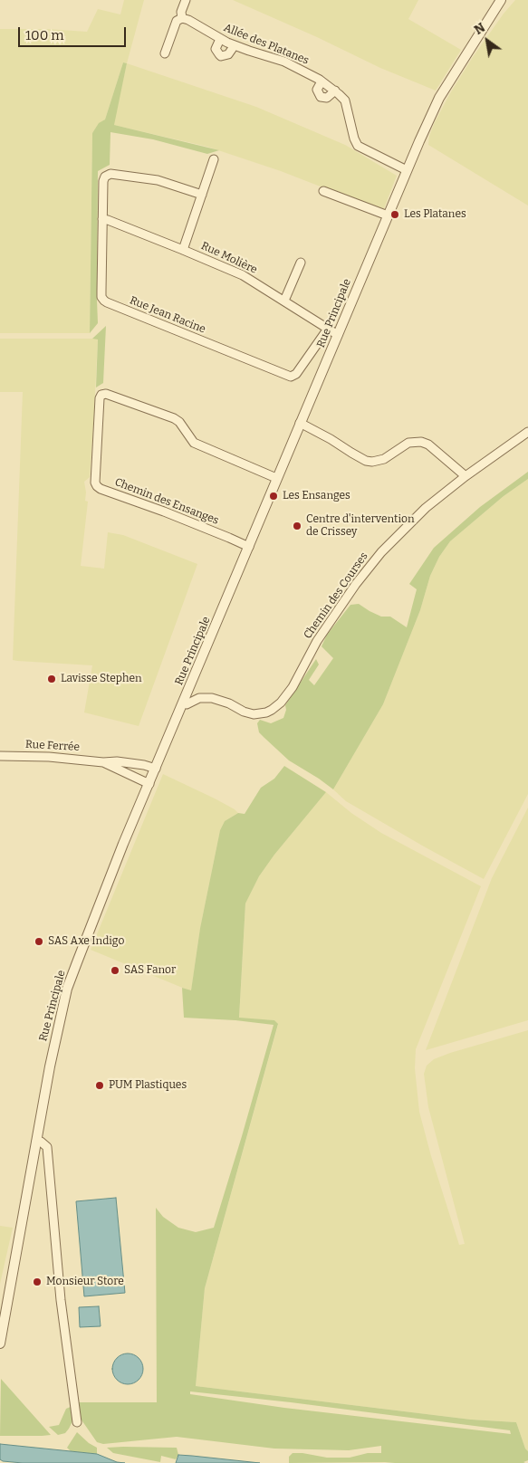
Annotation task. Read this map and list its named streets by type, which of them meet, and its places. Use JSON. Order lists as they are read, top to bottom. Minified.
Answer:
{"streets":{"street":["Allée des Platanes","Rue Molière","Rue Principale","Rue Jean Racine","Chemin des Ensanges","Chemin des Courses","Rue Ferrée"]},"crossings":[["Allée des Platanes","Rue Principale"],["Rue Molière","Rue Principale"],["Rue Molière","Rue Jean Racine"],["Rue Principale","Chemin des Ensanges"],["Rue Principale","Chemin des Courses"],["Rue Principale","Rue Ferrée"]],"places":["Les Platanes","Les Ensanges","Centre d'intervention de Crissey","Lavisse Stephen","SAS Axe Indigo","SAS Fanor","PUM Plastiques","Monsieur Store"],"scale_bar":"100 m","north":"top left"}
